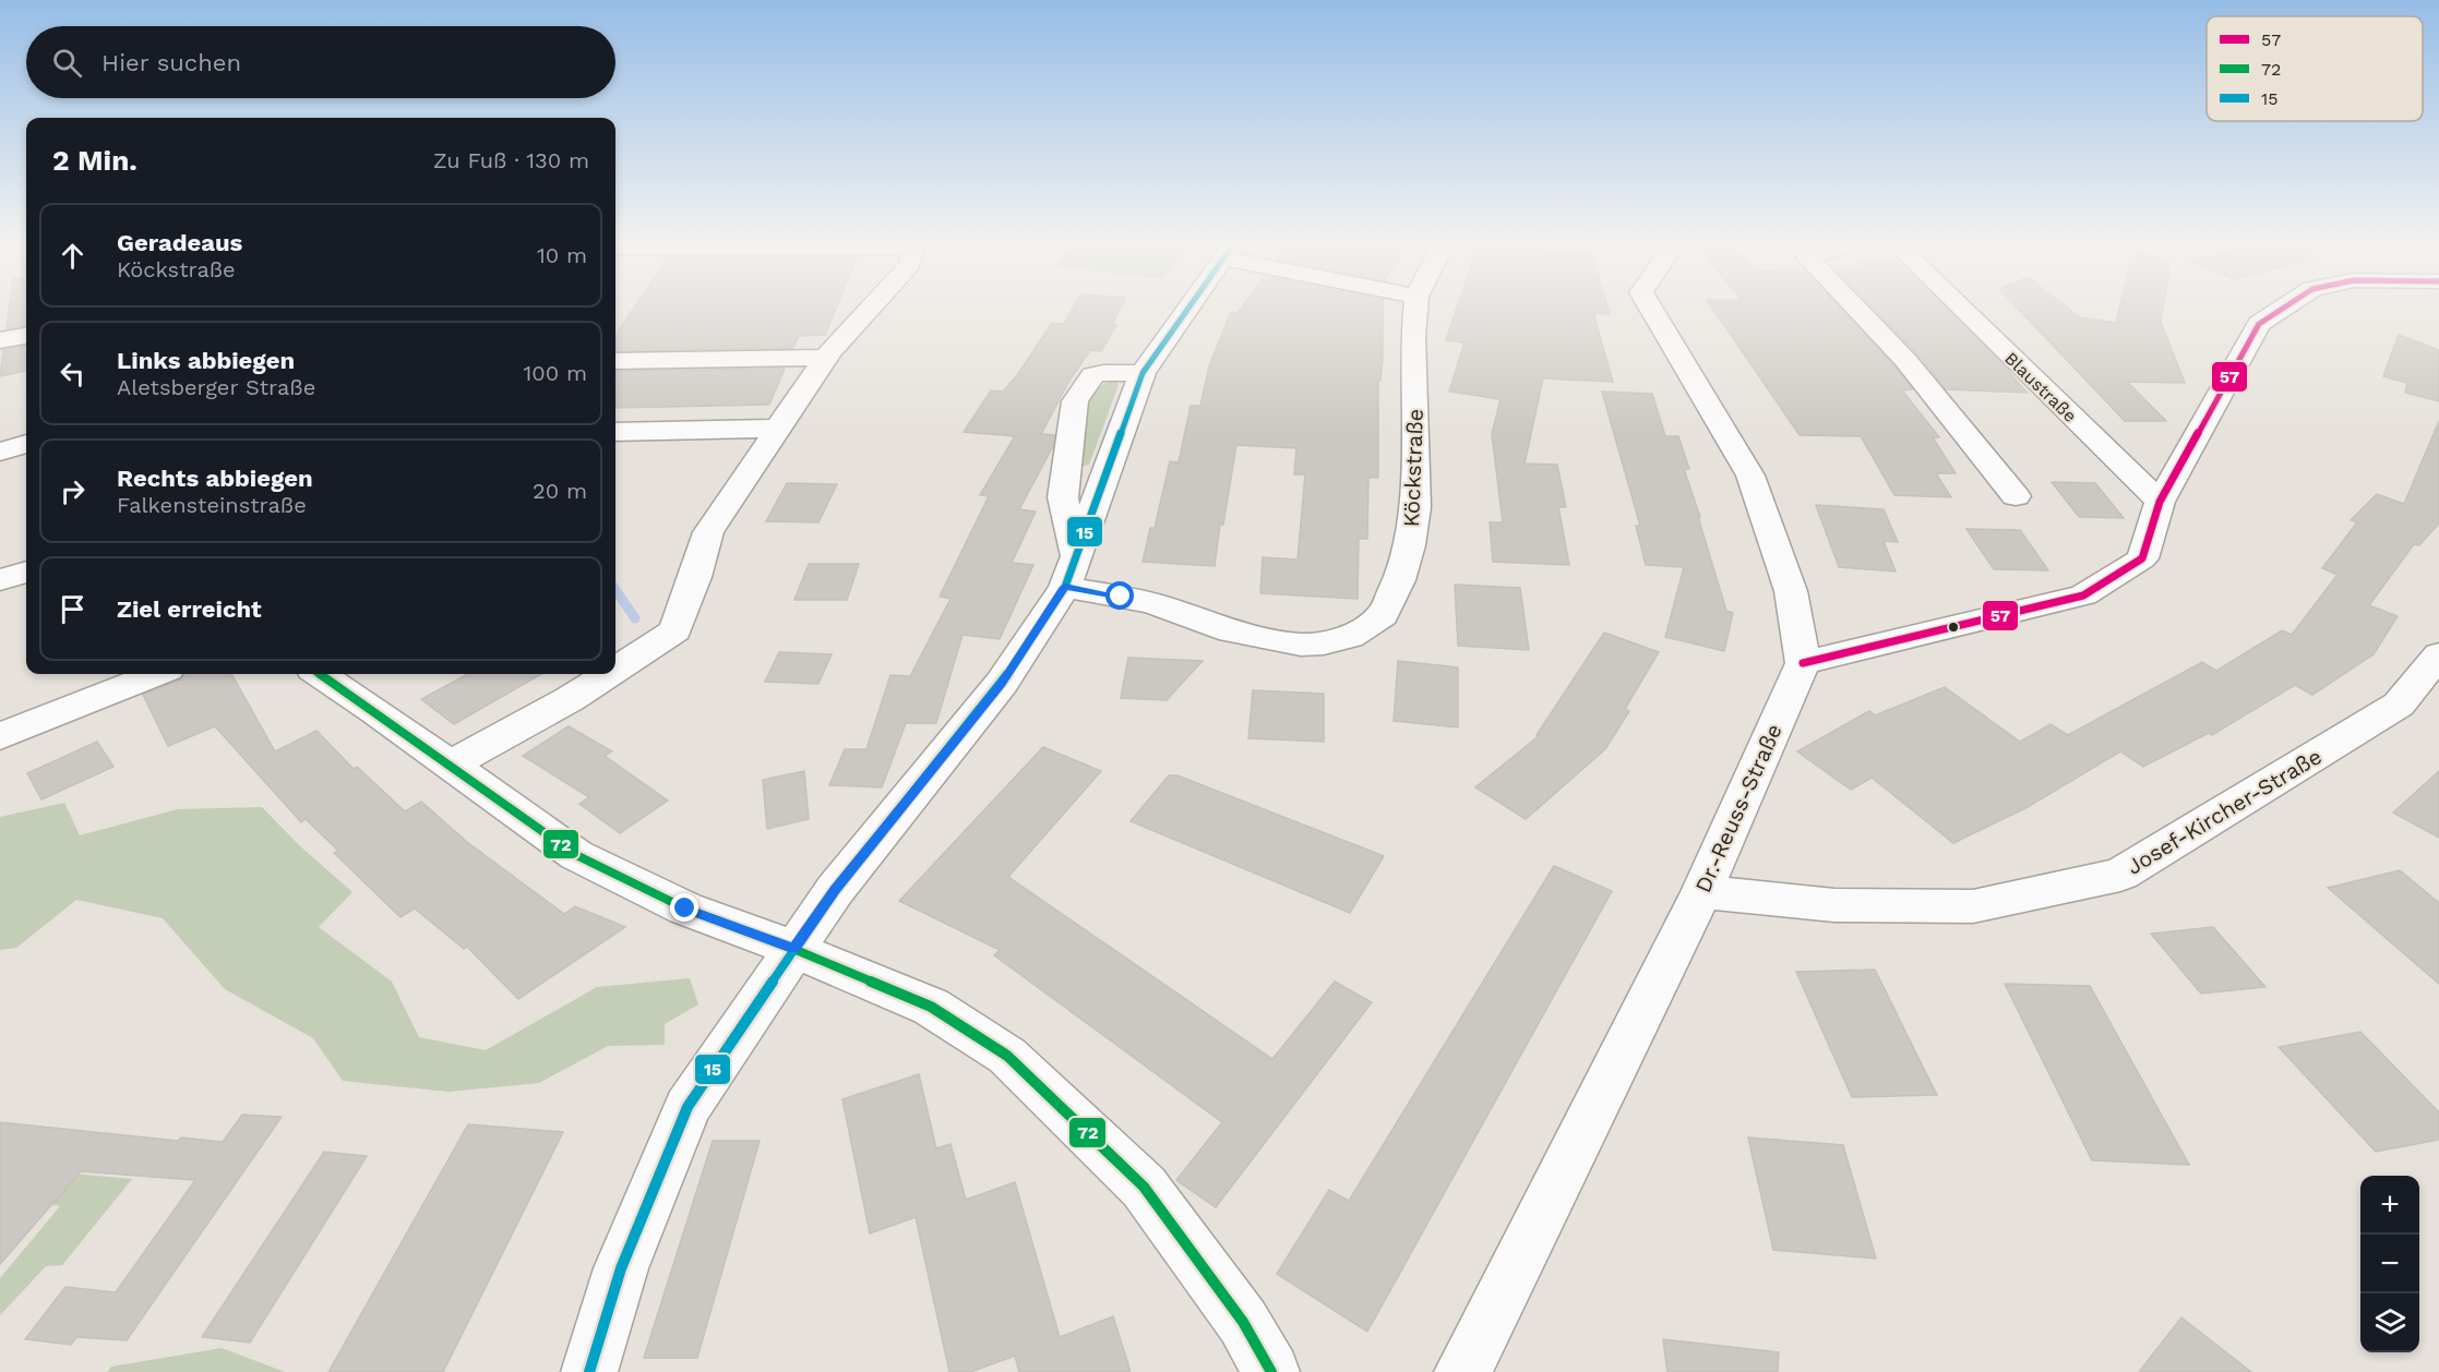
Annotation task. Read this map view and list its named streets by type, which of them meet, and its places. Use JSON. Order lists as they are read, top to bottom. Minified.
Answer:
{"streets":{"street":["Blaustraße","Köckstraße","Dr.-Reuss-Straße","Josef-Kircher-Straße"]},"crossings":[["Dr.-Reuss-Straße","Josef-Kircher-Straße"]],"lines":["transit line 57","transit line 15","transit line 72"],"legend":["57","72","15"],"page":{"search":"Hier suchen","heading":["2 Min.","Zu Fuß · 130 m"],"list":[["Geradeaus","Köckstraße","10 m"],["Links abbiegen","Aletsberger Straße","100 m"],["Rechts abbiegen","Falkensteinstraße","20 m"],"Ziel erreicht"],"map_buttons":["+","−"]}}
